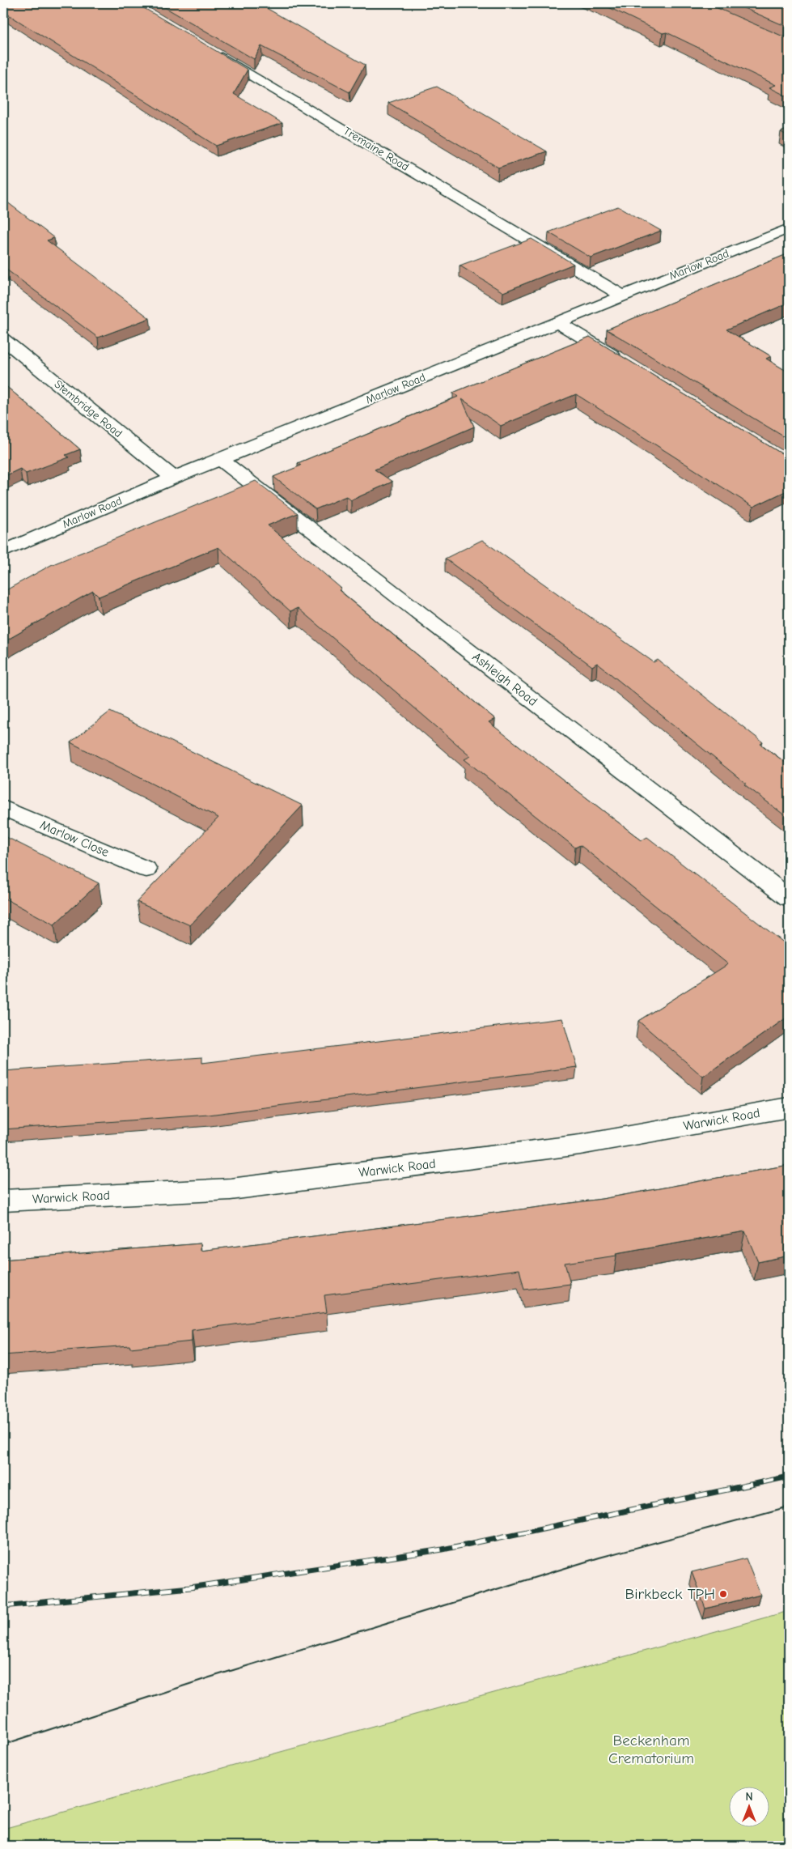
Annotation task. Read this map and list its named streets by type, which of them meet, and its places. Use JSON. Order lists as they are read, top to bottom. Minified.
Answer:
{"streets":{"street":["Tremaine Road","Marlow Road","Stembridge Road","Ashleigh Road","Marlow Close","Warwick Road"]},"crossings":[["Tremaine Road","Marlow Road"],["Marlow Road","Stembridge Road"],["Marlow Road","Ashleigh Road"]],"parks":["Beckenham Crematorium"],"places":["Birkbeck TPH"],"north":"top"}
